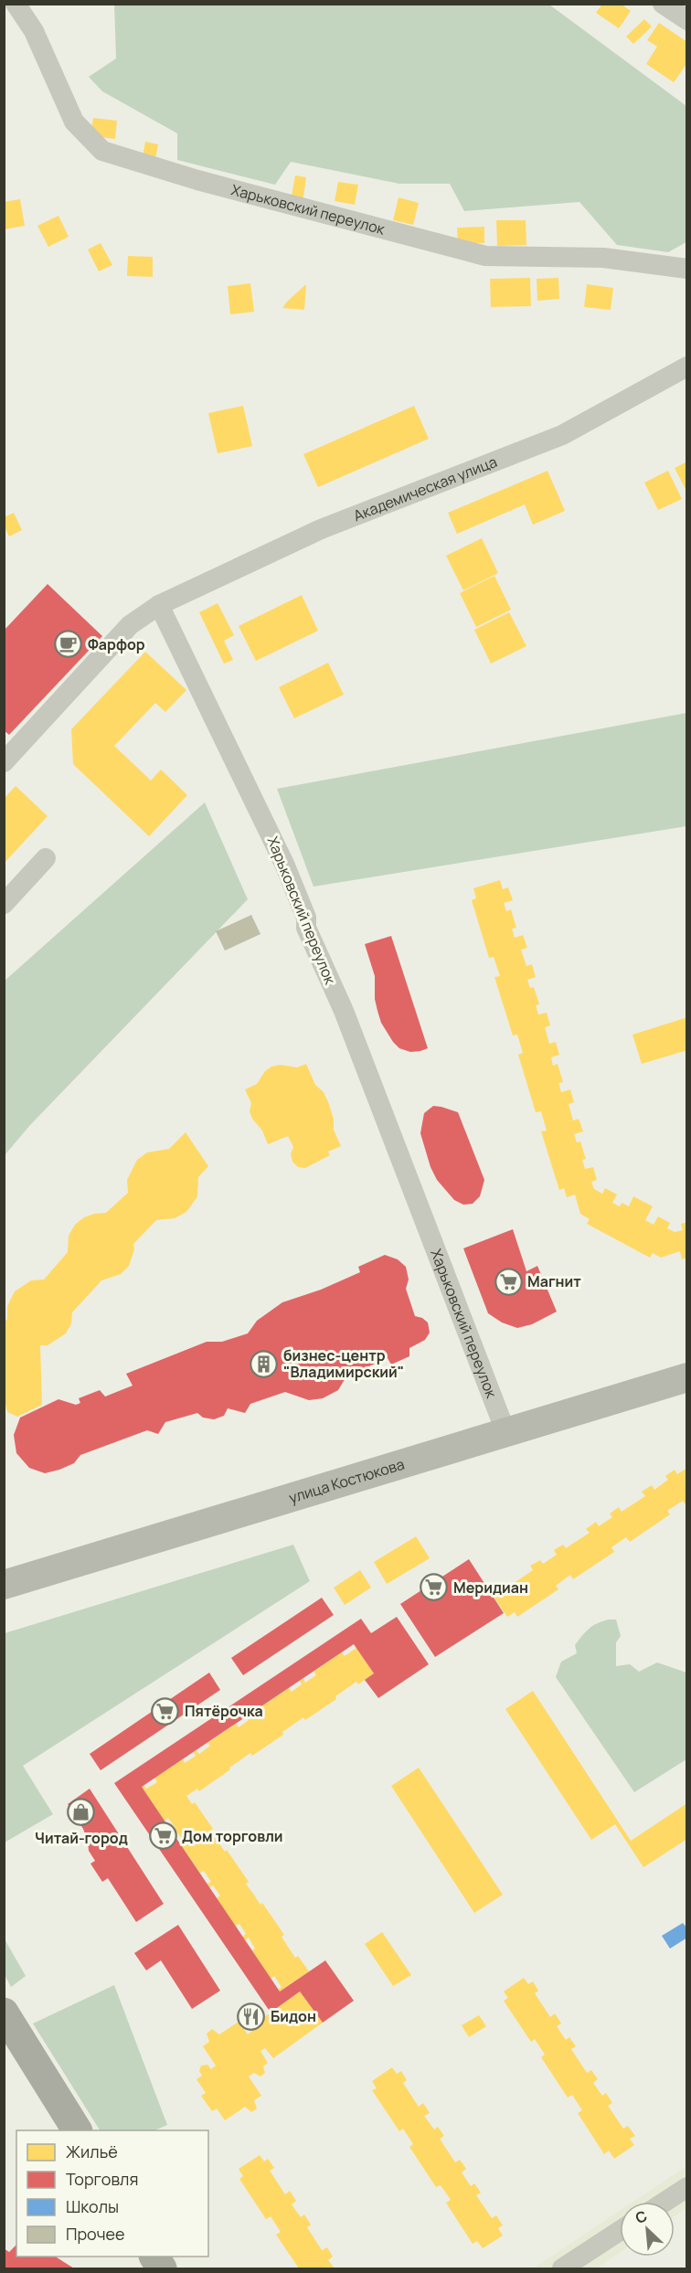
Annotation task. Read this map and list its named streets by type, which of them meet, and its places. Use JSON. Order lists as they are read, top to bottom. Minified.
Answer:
{"streets":{"main road":["улица Костюкова"],"street":["Харьковский переулок","Академическая улица"]},"crossings":[["Харьковский переулок","Академическая улица"],["Харьковский переулок","улица Костюкова"]],"places":{"cafe":["Фарфор"],"supermarket":["Магнит","Меридиан","Пятёрочка","Дом торговли"],"building":["бизнес-центр \"Владимирский\""],"shop":["Читай-город"],"restaurant":["Бидон"]},"legend":["Жильё","Торговля","Школы","Прочее"],"north":"top left"}
